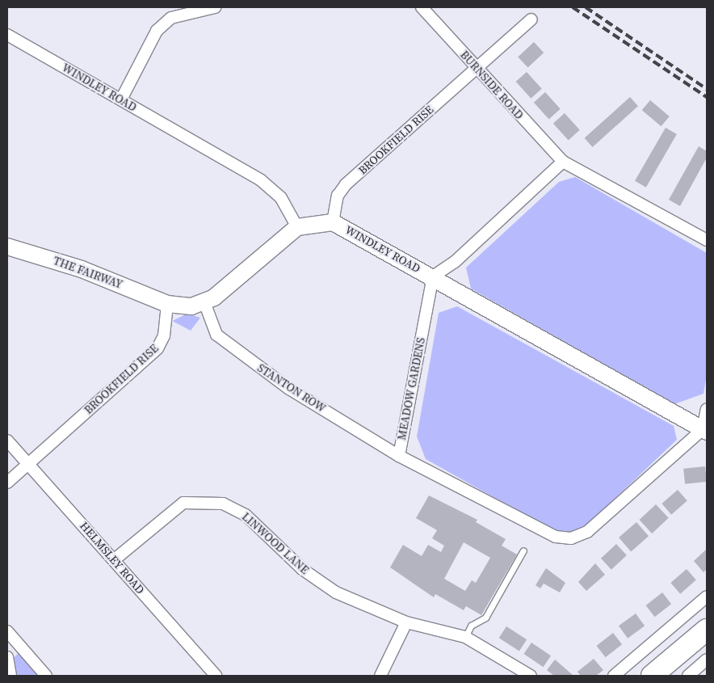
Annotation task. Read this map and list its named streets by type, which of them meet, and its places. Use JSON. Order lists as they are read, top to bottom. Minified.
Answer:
{"streets":{"street":["BURNSIDE ROAD","WINDLEY ROAD","BROOKFIELD RISE","THE FAIRWAY","STANTON ROW","MEADOW GARDENS","LINWOOD LANE","HELMSLEY ROAD"]},"crossings":[["BURNSIDE ROAD","BROOKFIELD RISE"],["WINDLEY ROAD","BROOKFIELD RISE"],["WINDLEY ROAD","MEADOW GARDENS"],["BROOKFIELD RISE","THE FAIRWAY"],["BROOKFIELD RISE","HELMSLEY ROAD"],["STANTON ROW","MEADOW GARDENS"],["LINWOOD LANE","HELMSLEY ROAD"]]}
